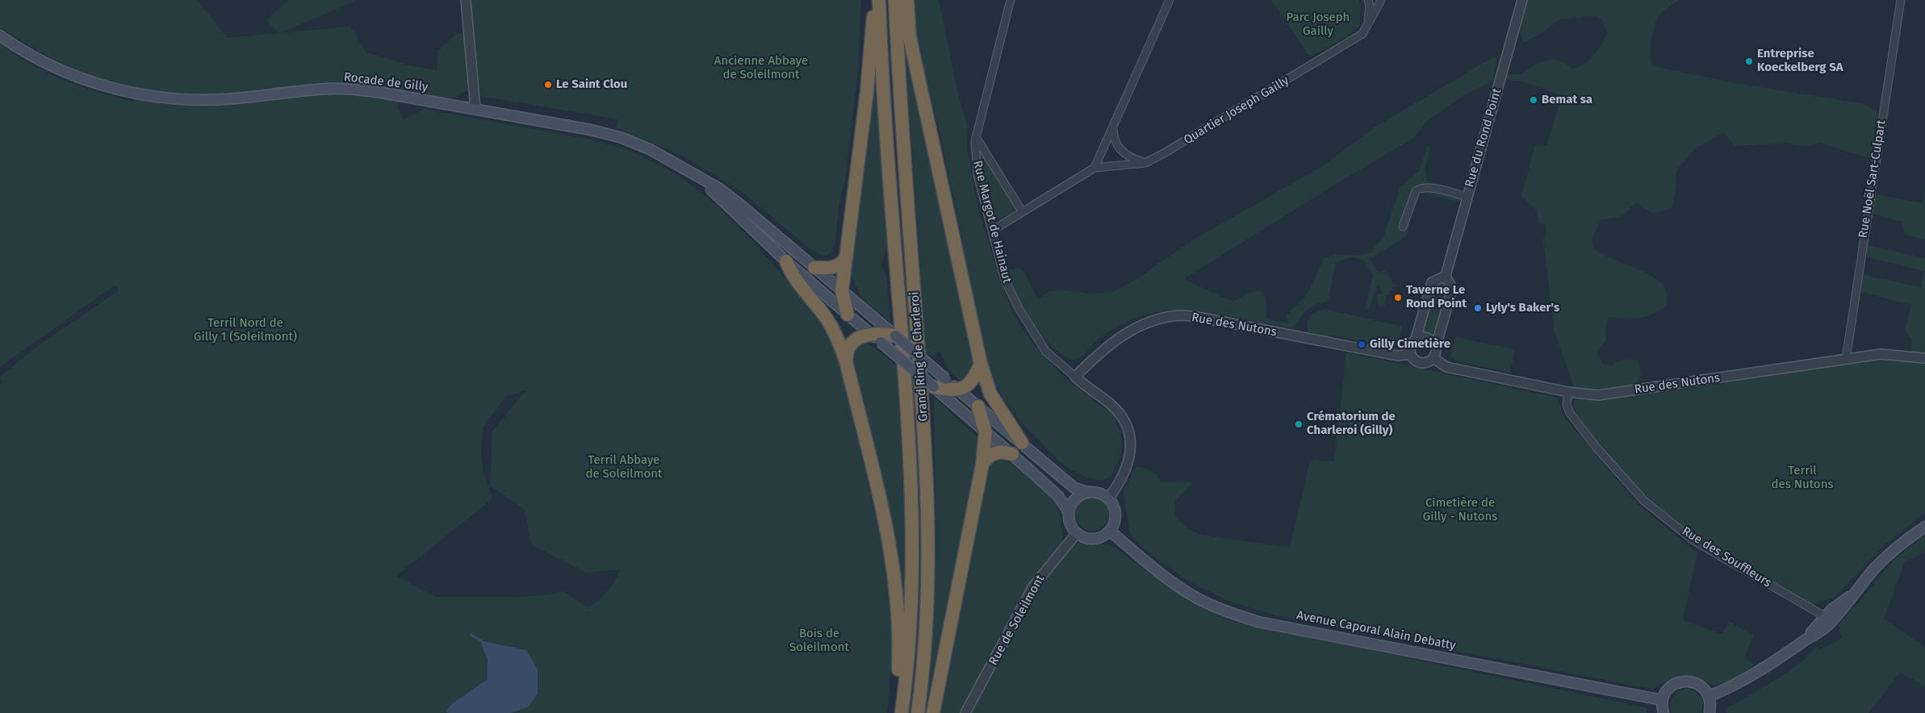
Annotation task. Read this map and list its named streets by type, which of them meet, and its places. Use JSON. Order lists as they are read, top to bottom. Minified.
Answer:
{"streets":{"highway":["Grand Ring de Charleroi"],"main road":["Rocade de Gilly","Avenue Caporal Alain Debatty"],"street":["Quartier Joseph Gailly","Rue du Rond Point","Rue Noël Sart-Culpart","Rue Margot de Hainaut","Rue des Nutons","Rue des Souffleurs","Rue de Soleilmont"]},"crossings":[["Quartier Joseph Gailly","Rue Margot de Hainaut"],["Rue Noël Sart-Culpart","Rue des Nutons"],["Rue Margot de Hainaut","Rue des Nutons"],["Rue des Nutons","Rue des Souffleurs"],["Rue de Soleilmont","Avenue Caporal Alain Debatty"]],"parks":["Parc Joseph Gailly","Ancienne Abbaye de Soleilmont","Terril Nord de Gilly 1 (Soleilmont)","Terril Abbaye de Soleilmont","Terril des Nutons","Cimetière de Gilly - Nutons","Bois de Soleilmont"],"places":["Entreprise Koeckelberg SA","Le Saint Clou","Bemat sa","Taverne Le Rond Point","Lyly's Baker's","Gilly Cimetière","Crématorium de Charleroi (Gilly)"]}
